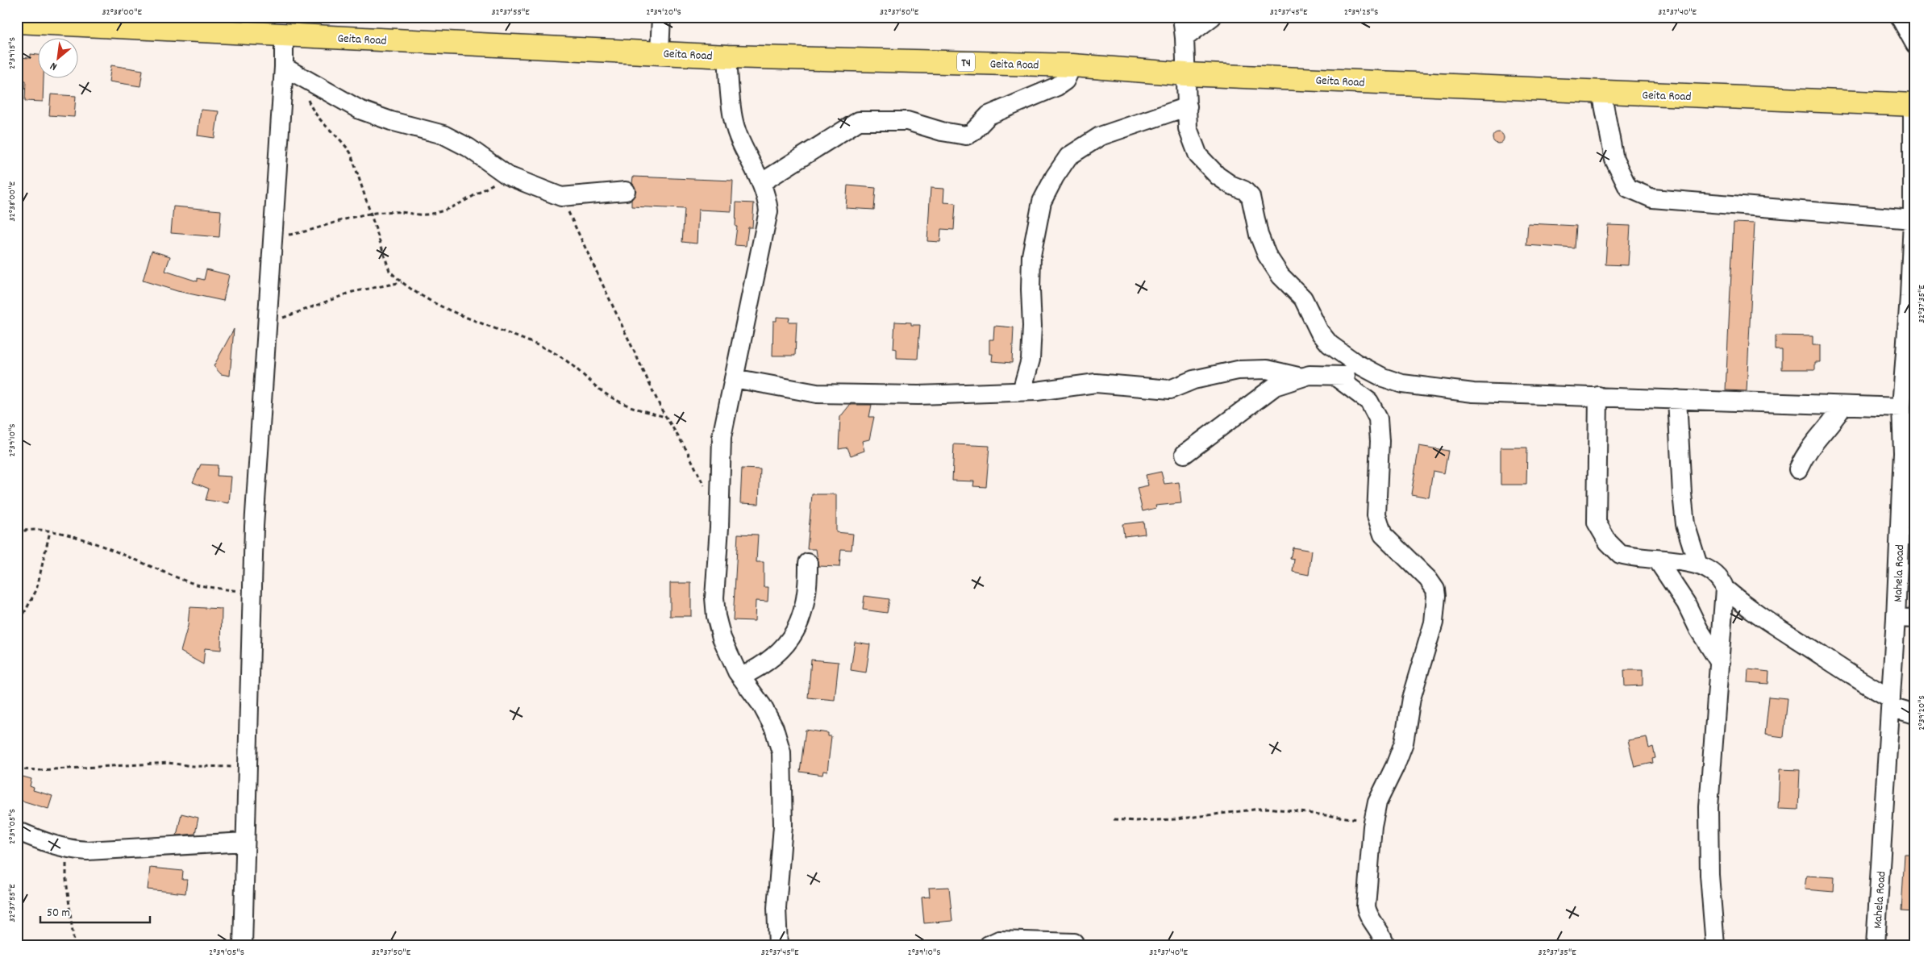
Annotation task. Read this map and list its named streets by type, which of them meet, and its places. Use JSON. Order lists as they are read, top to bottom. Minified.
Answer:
{"streets":{"highway":["Geita Road","T4"],"street":["Mahela Road"]},"crossings":[["Geita Road","Mahela Road"]],"scale_bar":"50 m","north":"bottom left","coordinates":["32°38'00\"E","32°37'55\"E","2°39'20\"S","32°37'50\"E","32°37'45\"E","2°39'25\"S","32°37'40\"E","2°39'15\"S","32°37'35\"E","2°39'10\"S","2°39'05\"S"]}
